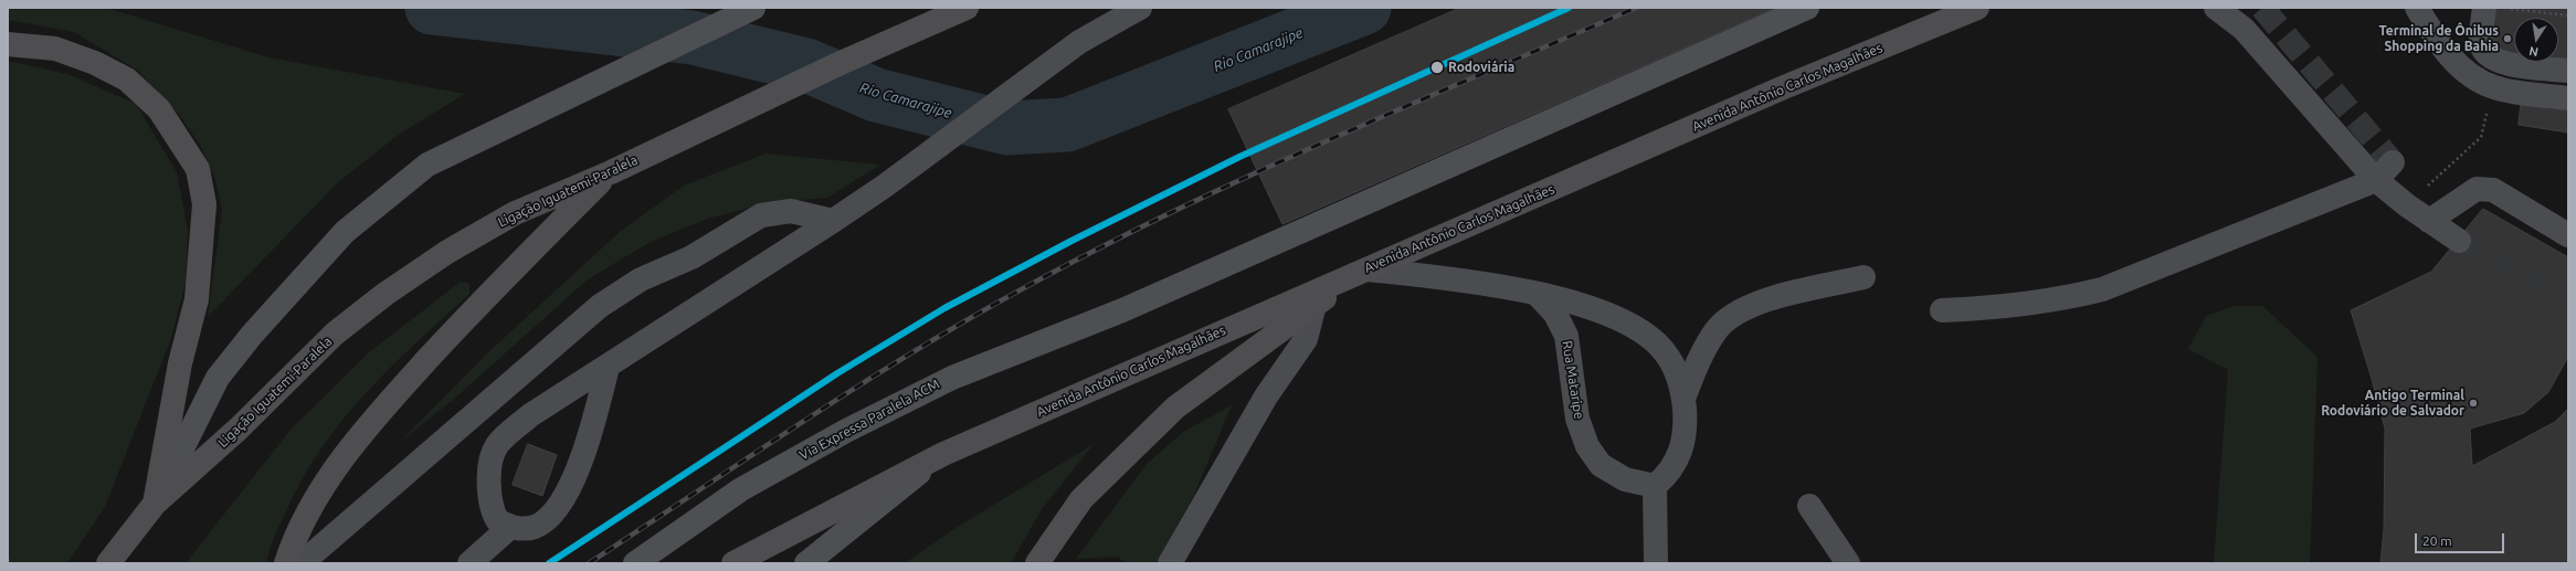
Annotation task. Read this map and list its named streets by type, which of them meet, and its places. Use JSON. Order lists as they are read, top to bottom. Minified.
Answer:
{"streets":{"highway":["Avenida Antônio Carlos Magalhães","Ligação Iguatemi-Paralela"],"main road":["Via Expressa Paralela ACM"],"street":["Rua Mataripe"]},"water":["Rio Camarajipe"],"places":["Terminal de Ônibus Shopping da Bahia","Rodoviária","Antigo Terminal Rodoviário de Salvador"],"scale_bar":"20 m","north":"bottom"}
